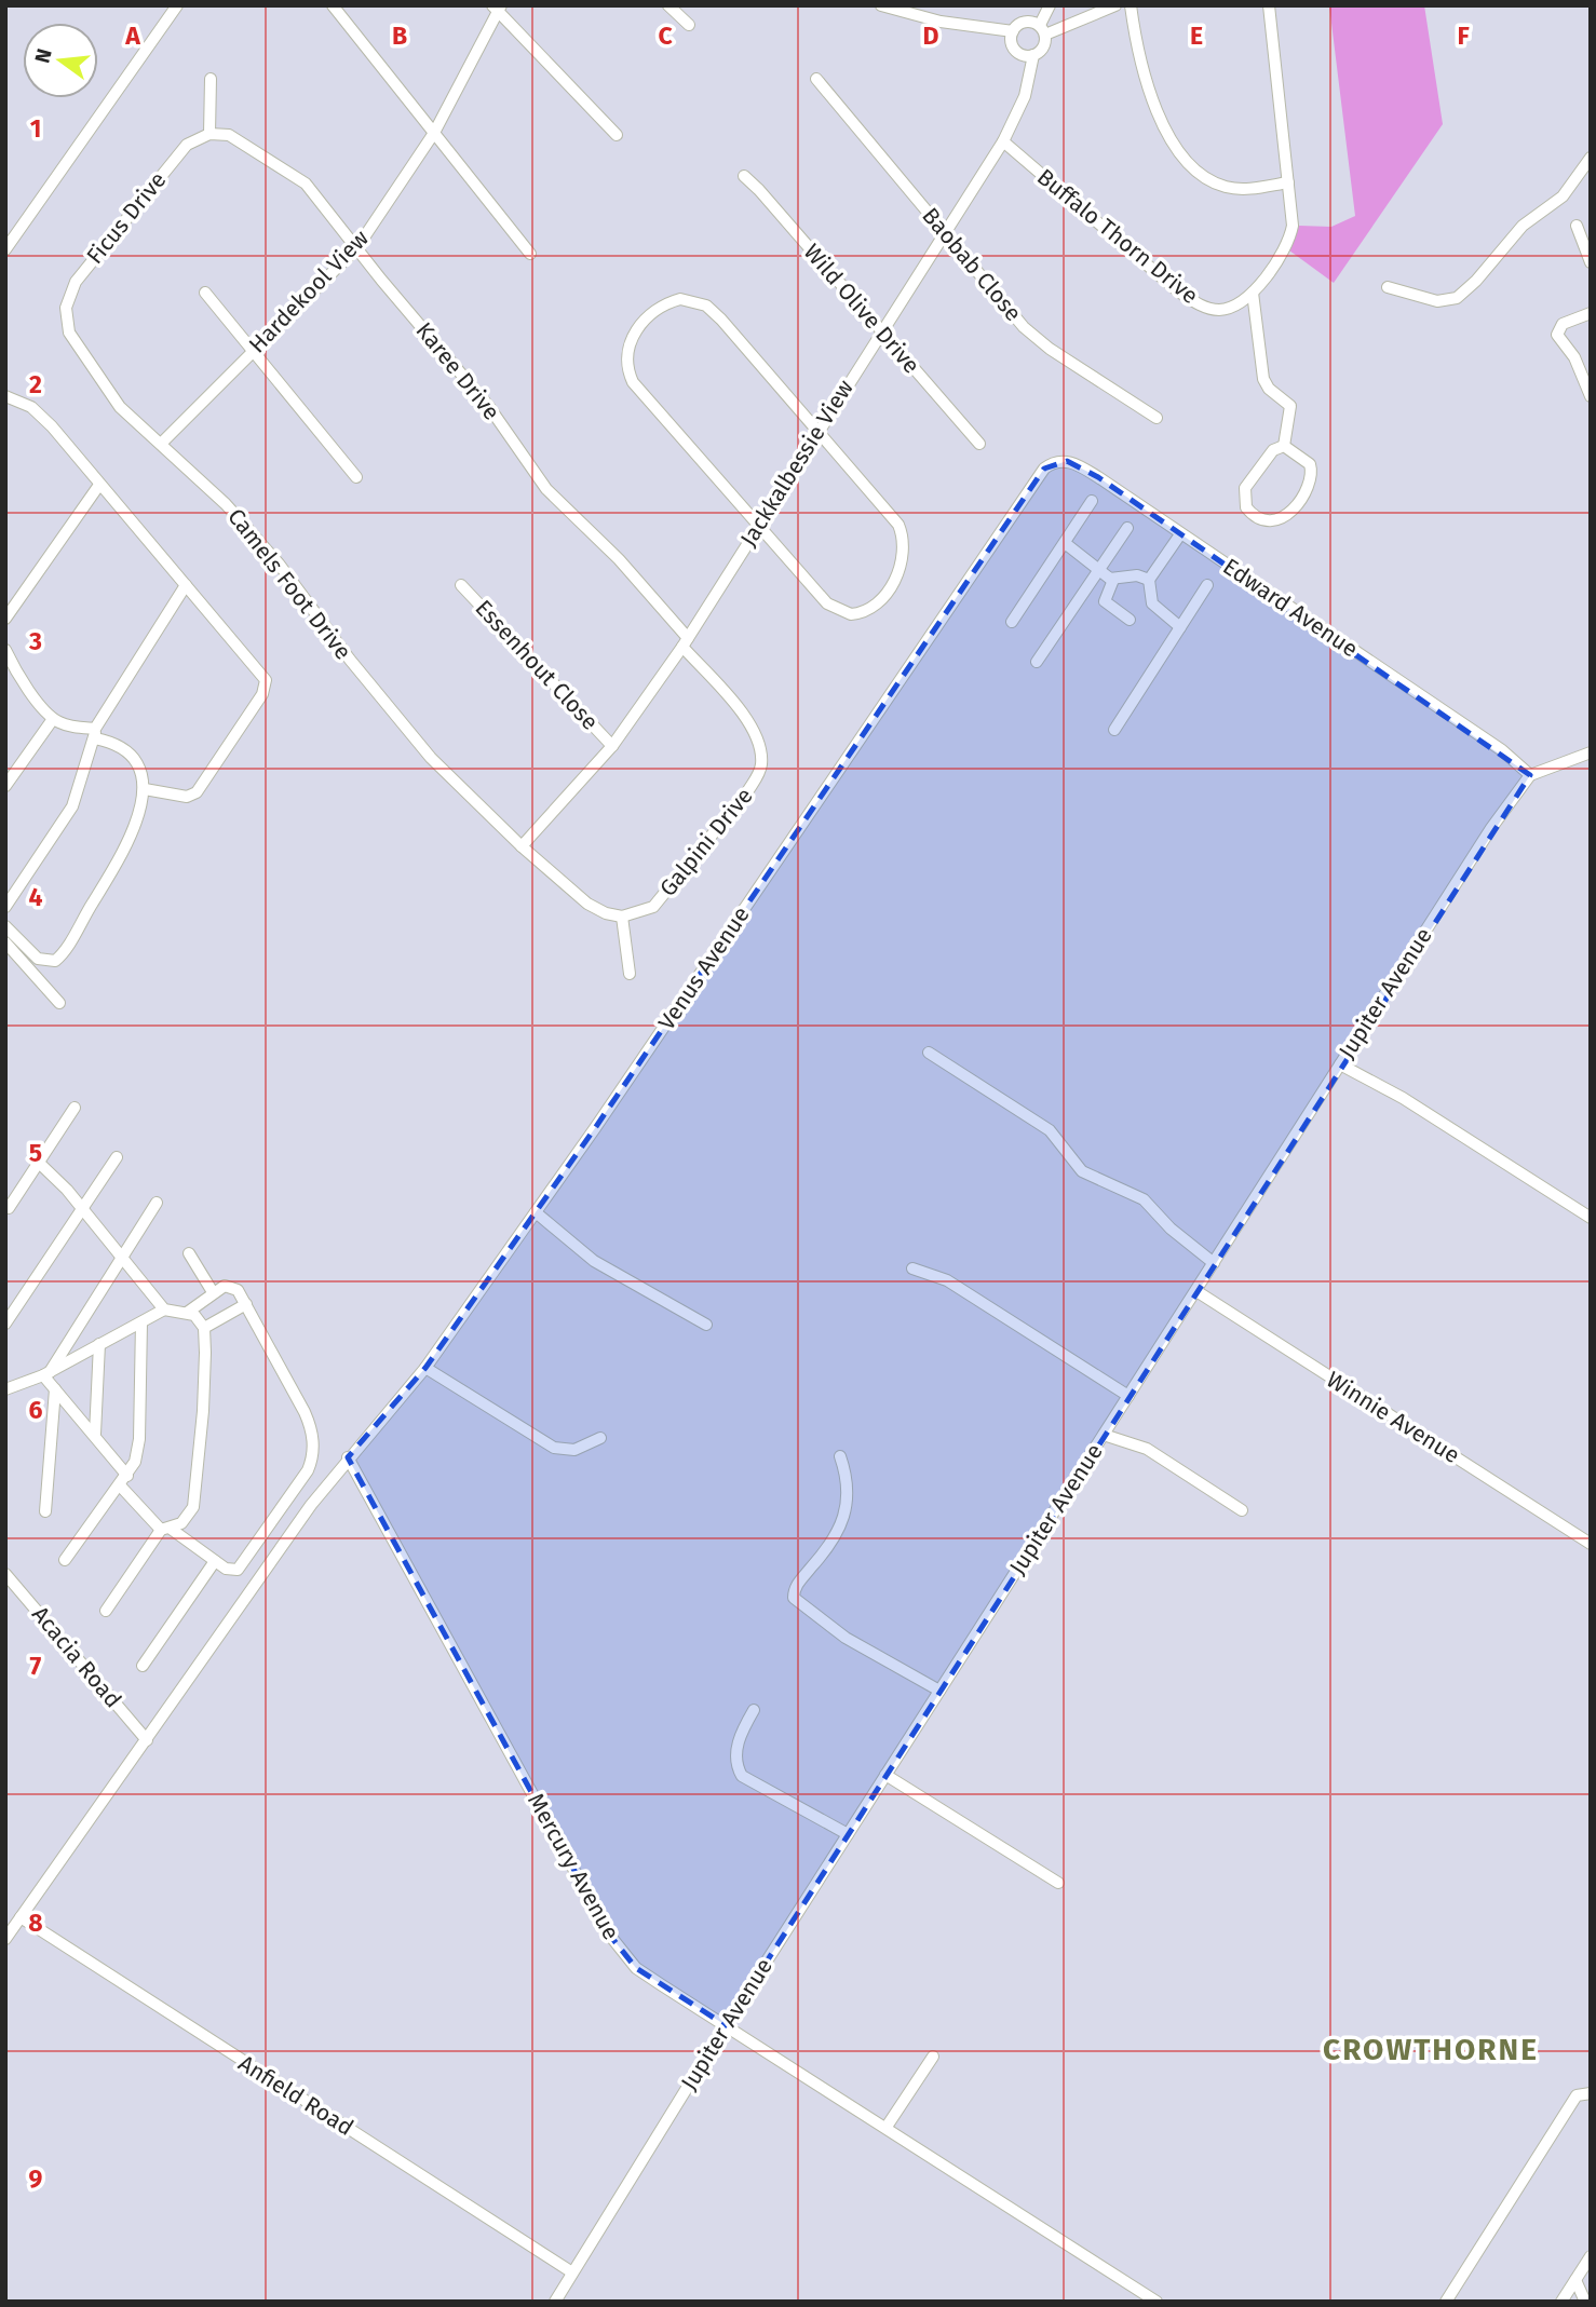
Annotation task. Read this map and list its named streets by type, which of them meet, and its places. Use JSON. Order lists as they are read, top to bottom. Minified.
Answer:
{"streets":{"street":["Ficus Drive","Buffalo Thorn Drive","Baobab Close","Hardekool View","Wild Olive Drive","Karee Drive","Jackkalbessie View","Camels Foot Drive","Edward Avenue","Essenhout Close","Galpini Drive","Venus Avenue","Jupiter Avenue","Winnie Avenue","Acacia Road","Mercury Avenue","Anfield Road"]},"crossings":[["Ficus Drive","Karee Drive"],["Ficus Drive","Camels Foot Drive"],["Buffalo Thorn Drive","Jackkalbessie View"],["Baobab Close","Jackkalbessie View"],["Hardekool View","Karee Drive"],["Hardekool View","Camels Foot Drive"],["Wild Olive Drive","Jackkalbessie View"],["Karee Drive","Jackkalbessie View"],["Karee Drive","Galpini Drive"],["Jackkalbessie View","Camels Foot Drive"],["Jackkalbessie View","Essenhout Close"],["Jackkalbessie View","Galpini Drive"],["Edward Avenue","Venus Avenue"],["Edward Avenue","Jupiter Avenue"],["Venus Avenue","Acacia Road"],["Venus Avenue","Mercury Avenue"],["Venus Avenue","Anfield Road"],["Jupiter Avenue","Winnie Avenue"],["Jupiter Avenue","Mercury Avenue"],["Jupiter Avenue","Anfield Road"]],"districts":["CROWTHORNE"],"north":"left","grid":{"columns":["A","B","C","D","E","F"],"rows":["1","2","3","4","5","6","7","8","9"]}}
